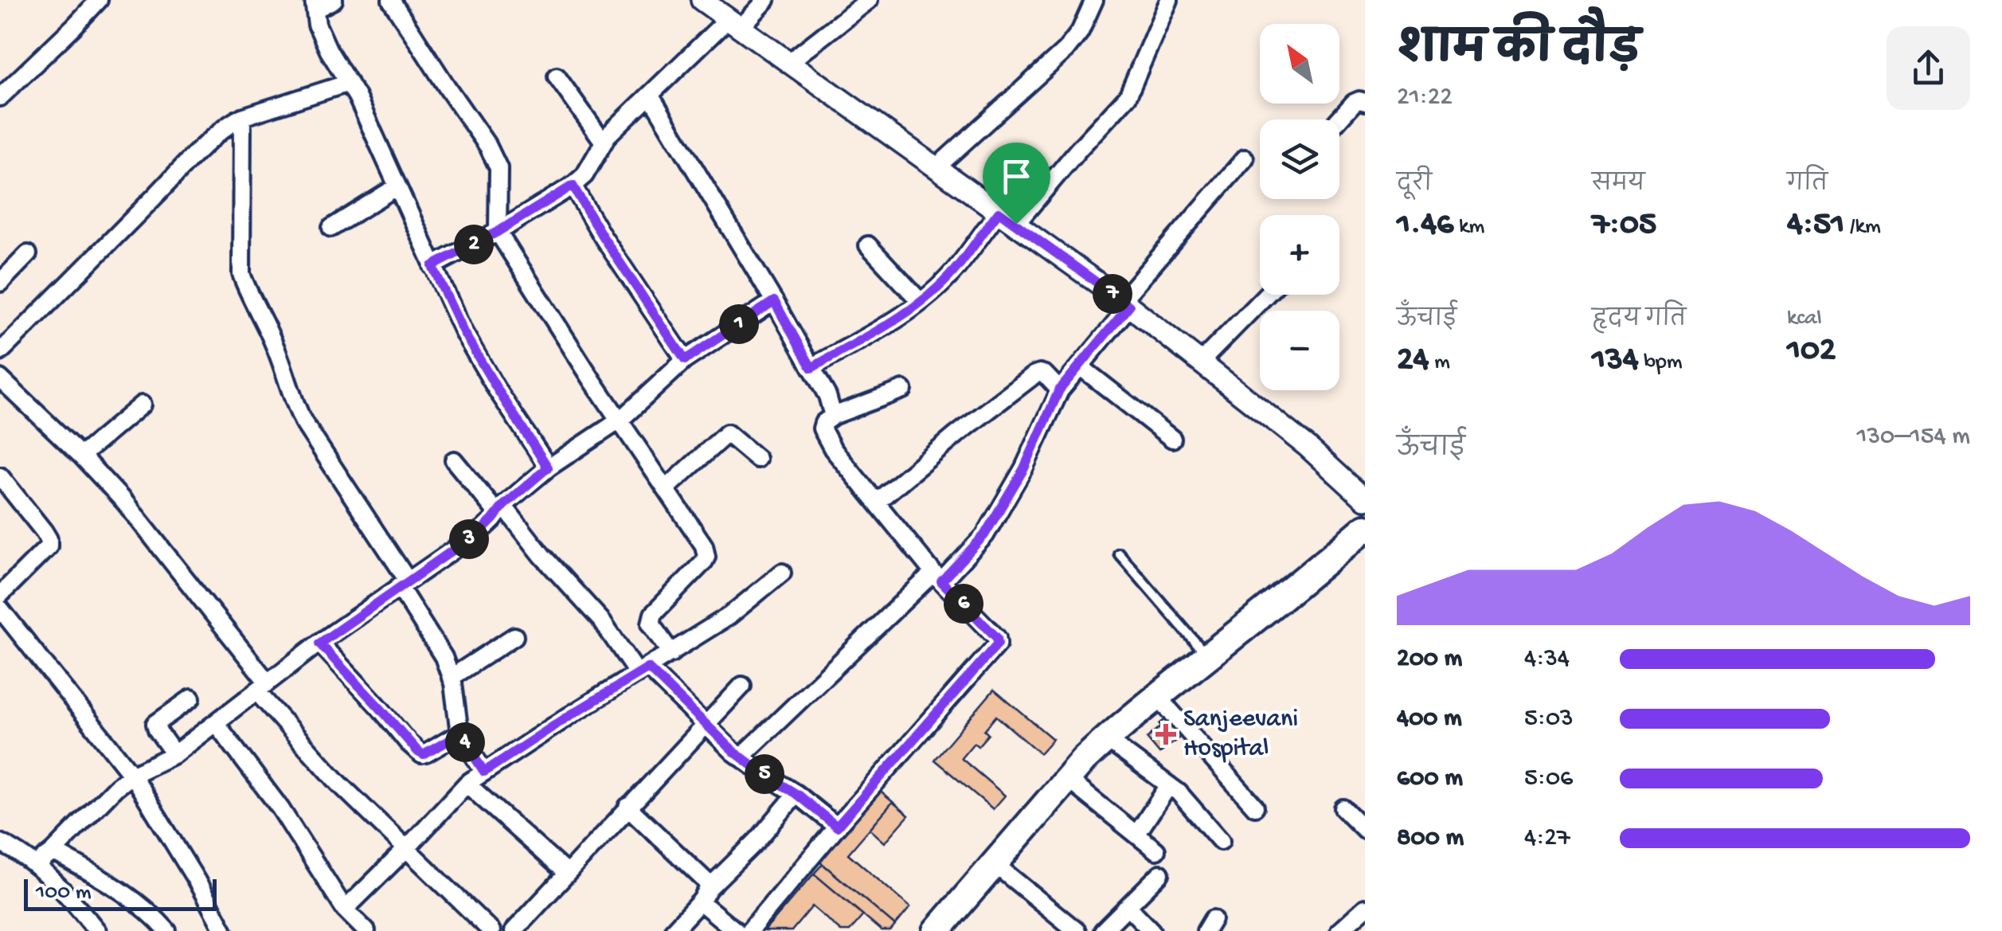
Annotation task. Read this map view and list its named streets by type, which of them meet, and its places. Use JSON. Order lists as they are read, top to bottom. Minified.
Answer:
{"places":{"health":["Sanjeevani Hospital"]},"scale_bar":"100 m","north":"top left","page":{"heading":["शाम की दौड़","21:22"],"map_buttons":["+","−"],"stats":[["दूरी","1.46 km"],["समय","7:05"],["गति","4:51 /km"],["ऊँचाई","24 m"],["हृदय गति","134 bpm"],["kcal","102"]],"pins":["2","7","1","3","6","4","5"],"chart":["ऊँचाई","130–154 m"],"list":[{"name":"200 m","note":"4:34"},{"name":"400 m","note":"5:03"},{"name":"600 m","note":"5:06"},{"name":"800 m","note":"4:27"}],"scale":"100 m"}}
